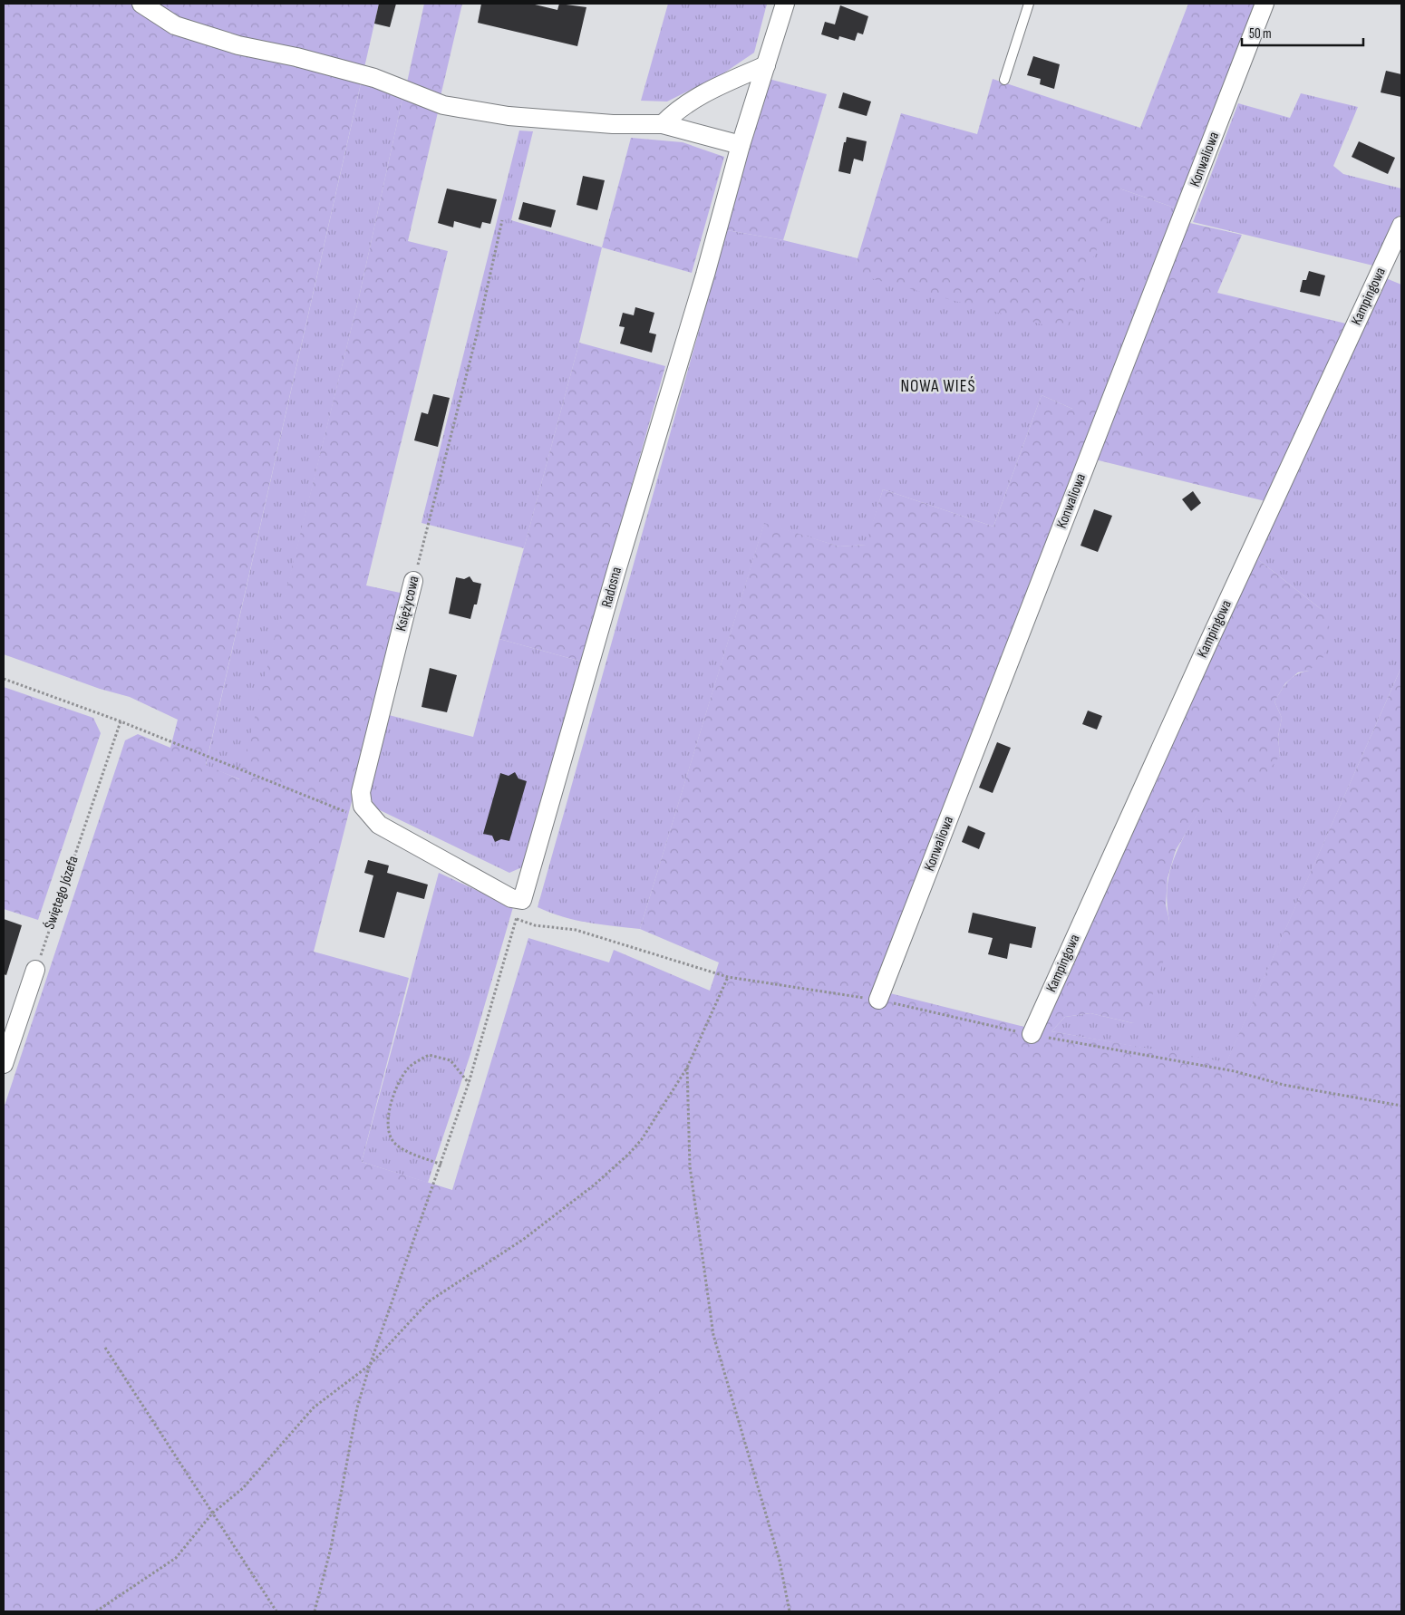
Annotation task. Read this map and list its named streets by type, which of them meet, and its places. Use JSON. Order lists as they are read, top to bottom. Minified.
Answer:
{"streets":{"street":["Konwaliowa","Kampingowa","Radosna","Księżycowa"],"path":["Świętego Józefa"]},"crossings":[["Radosna","Księżycowa"]],"districts":["NOWA WIEŚ"],"scale_bar":"50 m"}
